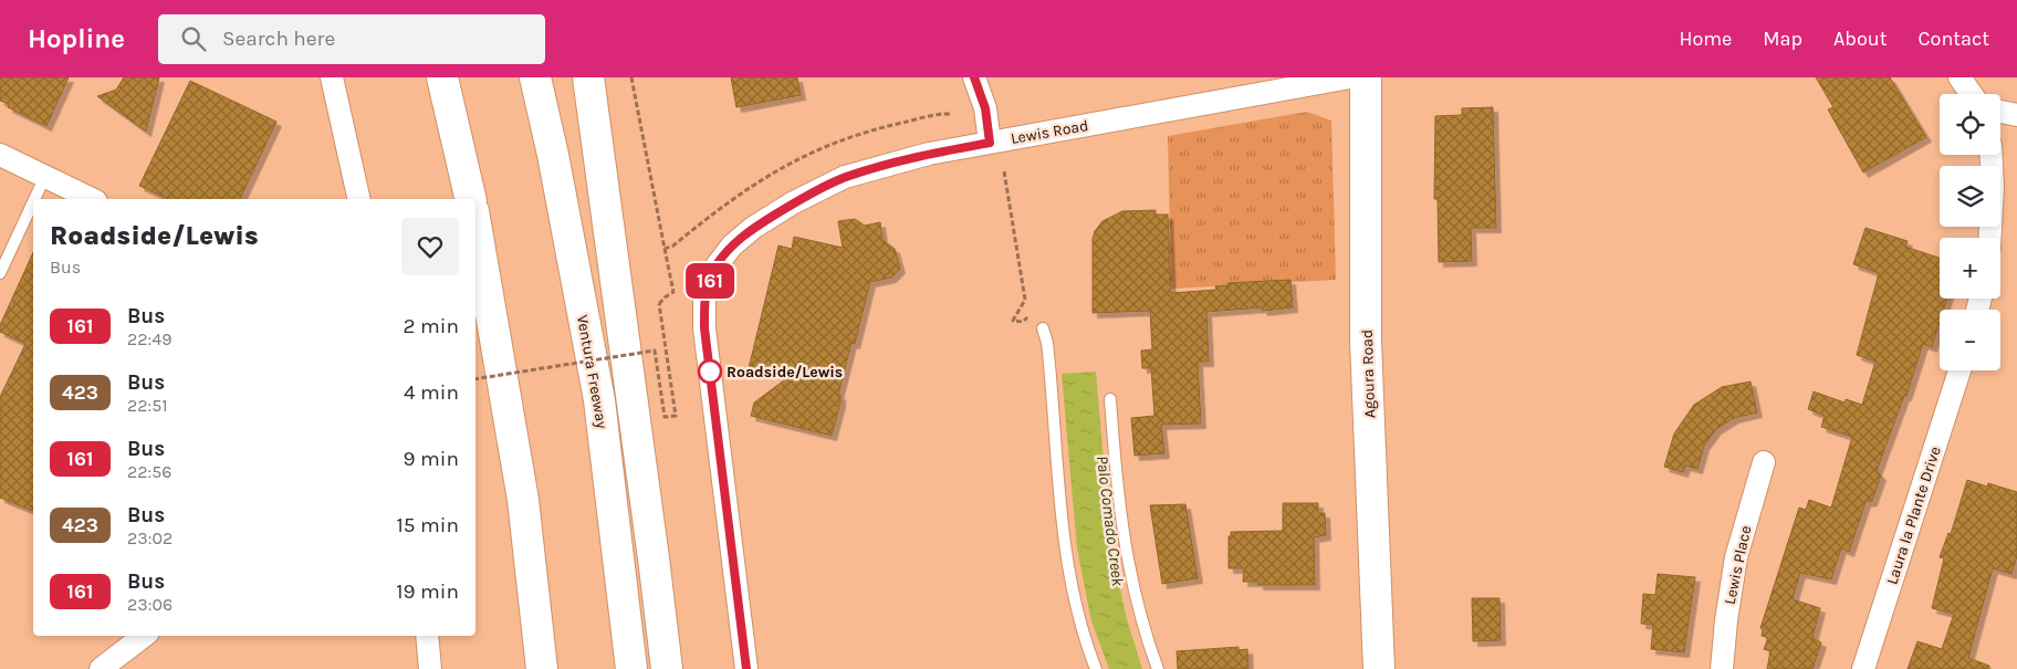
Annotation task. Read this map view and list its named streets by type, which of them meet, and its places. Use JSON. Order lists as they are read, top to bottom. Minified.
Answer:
{"streets":{"main road":["Ventura Freeway","Agoura Road"],"street":["Lewis Road","Laura la Plante Drive","Lewis Place"]},"water":["Palo Comado Creek"],"places":["Roadside/Lewis"],"lines":["bus line 161"],"page":{"header":"Hopline","search":"Search here","nav":["Home","Map","About","Contact"],"on_map":"161","map_buttons":["+","−"],"heading":["Roadside/Lewis","Bus"],"list":[{"mark":"161","name":"Bus","note":"22:49","value":"2 min"},{"mark":"423","name":"Bus","note":"22:51","value":"4 min"},{"mark":"161","name":"Bus","note":"22:56","value":"9 min"},{"mark":"423","name":"Bus","note":"23:02","value":"15 min"},{"mark":"161","name":"Bus","note":"23:06","value":"19 min"}]}}
